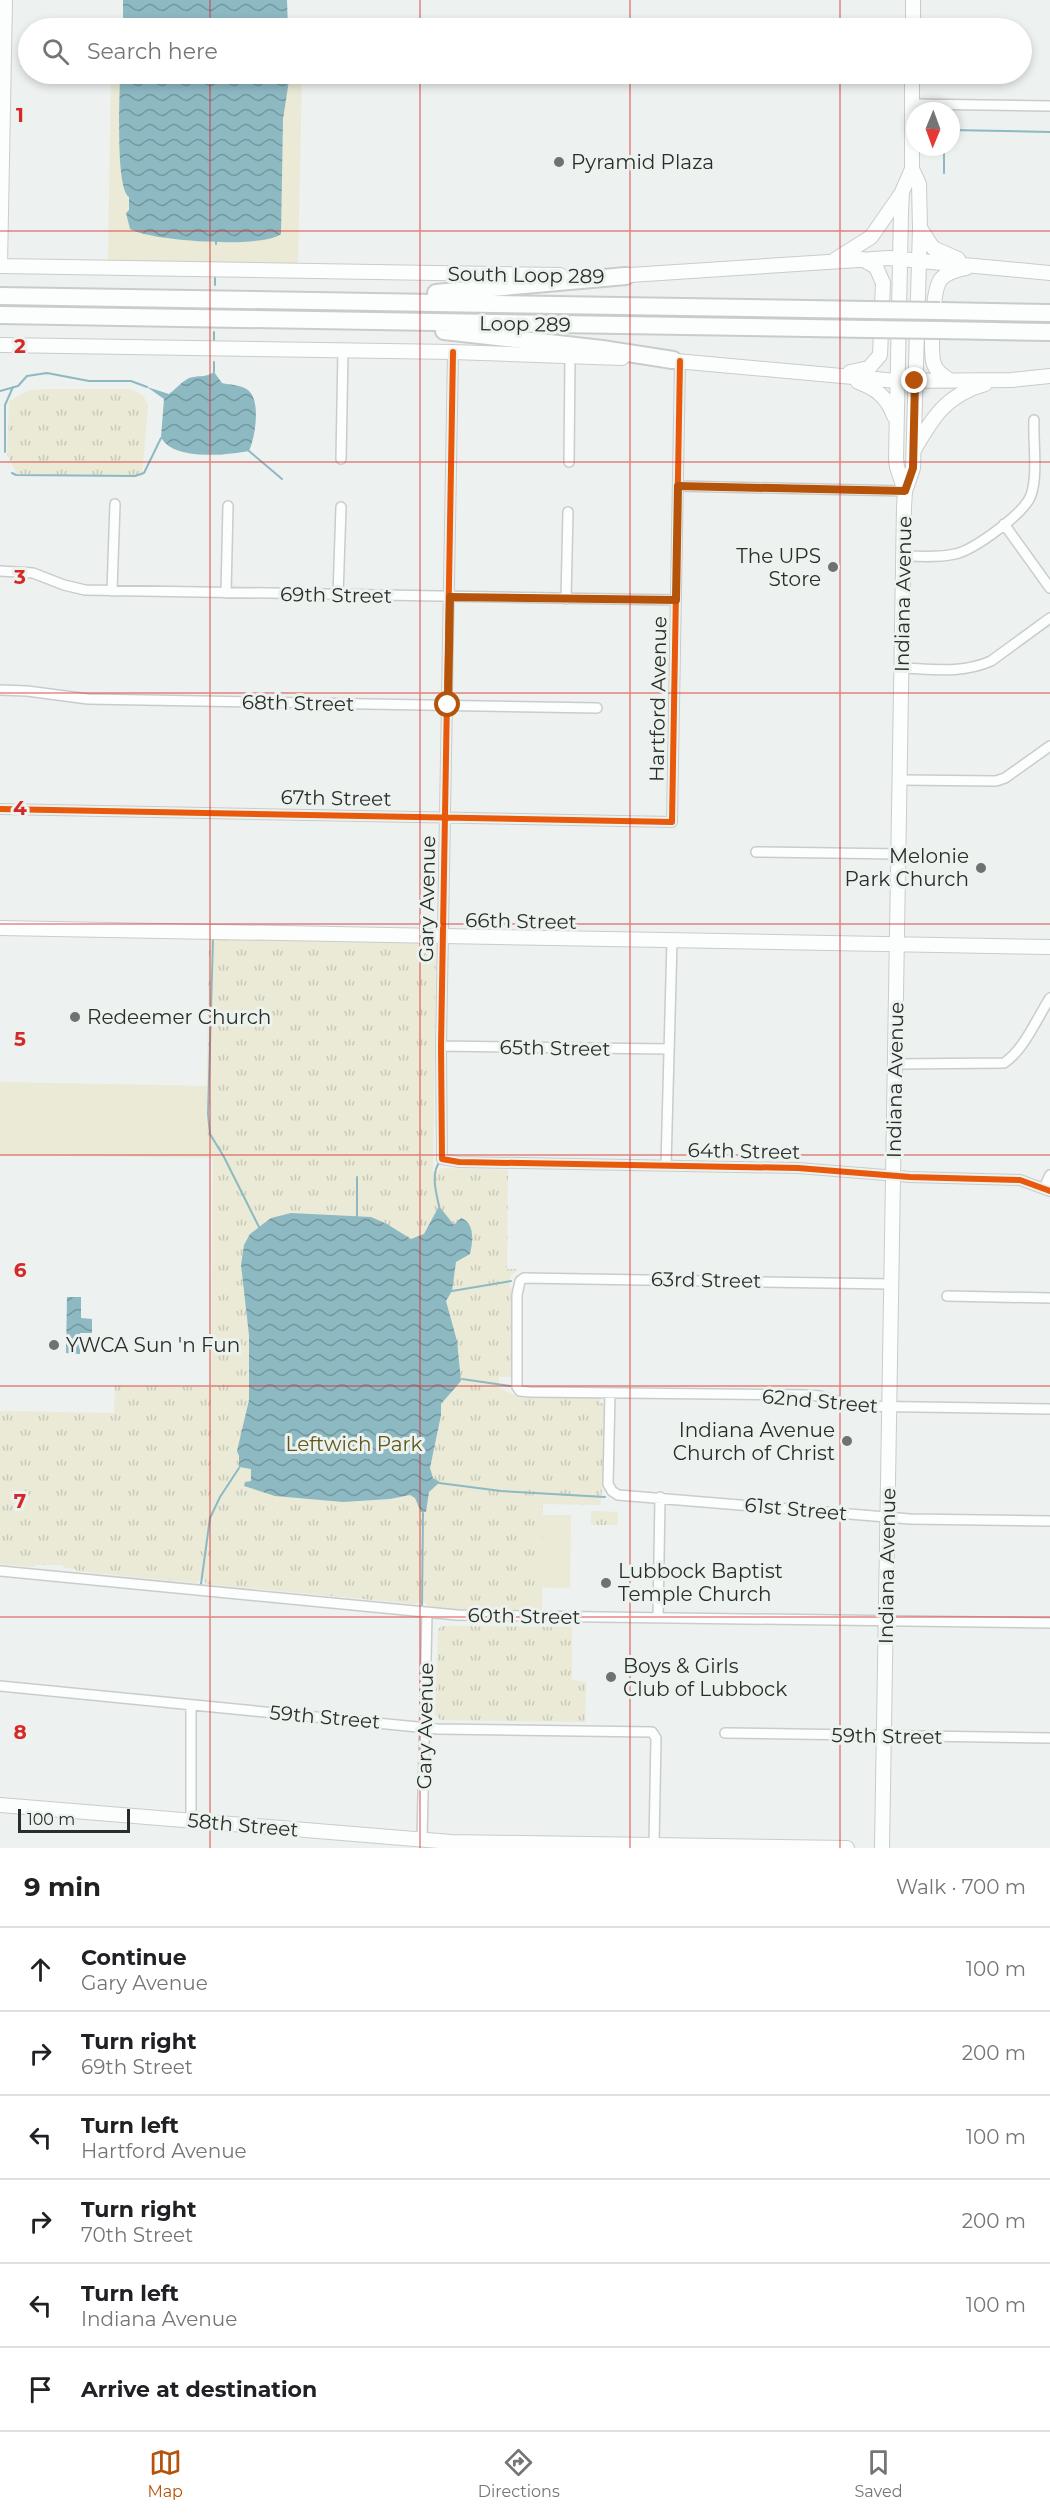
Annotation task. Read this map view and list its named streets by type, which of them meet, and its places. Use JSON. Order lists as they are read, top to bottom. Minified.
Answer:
{"streets":{"highway":["Loop 289"],"main road":["South Loop 289","Indiana Avenue","66th Street","58th Street"],"street":["69th Street","Hartford Avenue","68th Street","67th Street","Gary Avenue","65th Street","64th Street","63rd Street","62nd Street","61st Street","60th Street","59th Street"]},"crossings":[["South Loop 289","Indiana Avenue"],["Indiana Avenue","66th Street"],["Indiana Avenue","64th Street"],["Indiana Avenue","63rd Street"],["Indiana Avenue","62nd Street"],["Indiana Avenue","61st Street"],["Indiana Avenue","60th Street"],["Indiana Avenue","59th Street"],["69th Street","Hartford Avenue"],["69th Street","Gary Avenue"],["Hartford Avenue","67th Street"],["68th Street","Gary Avenue"],["67th Street","Gary Avenue"],["Gary Avenue","66th Street"],["Gary Avenue","65th Street"],["Gary Avenue","64th Street"],["Gary Avenue","60th Street"],["Gary Avenue","59th Street"],["Gary Avenue","58th Street"],["63rd Street","62nd Street"],["62nd Street","61st Street"],["59th Street","58th Street"]],"parks":["Leftwich Park"],"places":["Pyramid Plaza","The UPS Store","Melonie Park Church","Redeemer Church","YWCA Sun 'n Fun","Indiana Avenue Church of Christ","Lubbock Baptist Temple Church","Boys & Girls Club of Lubbock"],"scale_bar":"100 m","north":"bottom","page":{"search":"Search here","scale":"100 m","heading":["9 min","Walk · 700 m"],"list":[["Continue","Gary Avenue","100 m"],["Turn right","69th Street","200 m"],["Turn left","Hartford Avenue","100 m"],["Turn right","70th Street","200 m"],["Turn left","Indiana Avenue","100 m"],"Arrive at destination"],"nav":["Map","Directions","Saved"]},"grid":{"rows":["1","2","3","4","5","6","7","8"]}}
